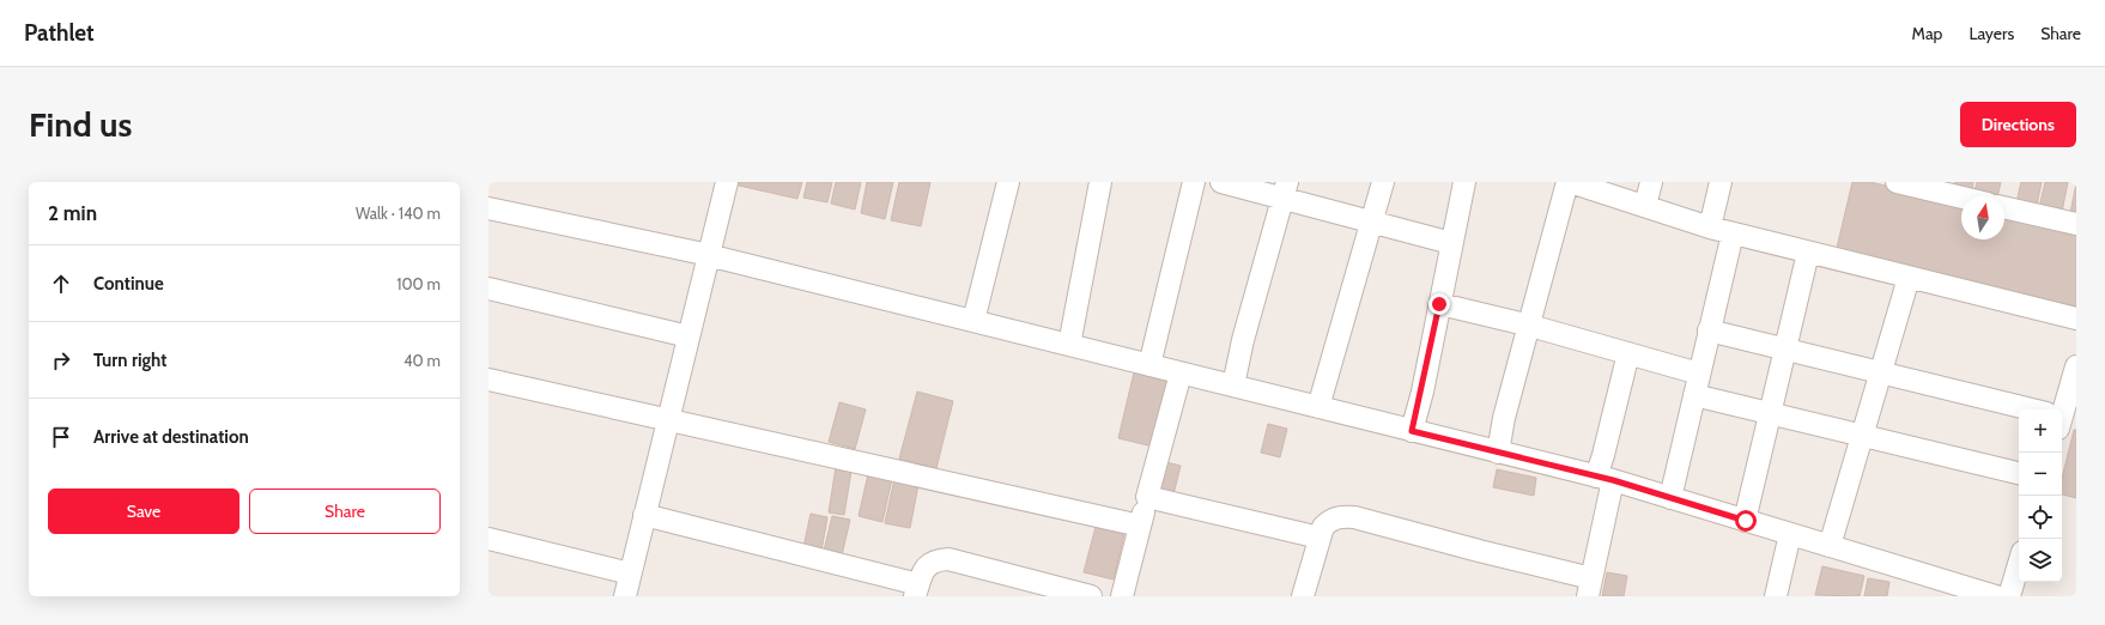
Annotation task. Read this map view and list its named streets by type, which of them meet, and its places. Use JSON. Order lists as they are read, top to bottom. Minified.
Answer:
{"north":"top","page":{"header":"Pathlet","nav":["Map","Layers","Share"],"buttons":["Directions",["Save","Share"]],"title":"Find us","heading":["2 min","Walk · 140 m"],"list":[["Continue","100 m"],["Turn right","40 m"],"Arrive at destination"],"map_buttons":["+","−"]}}
